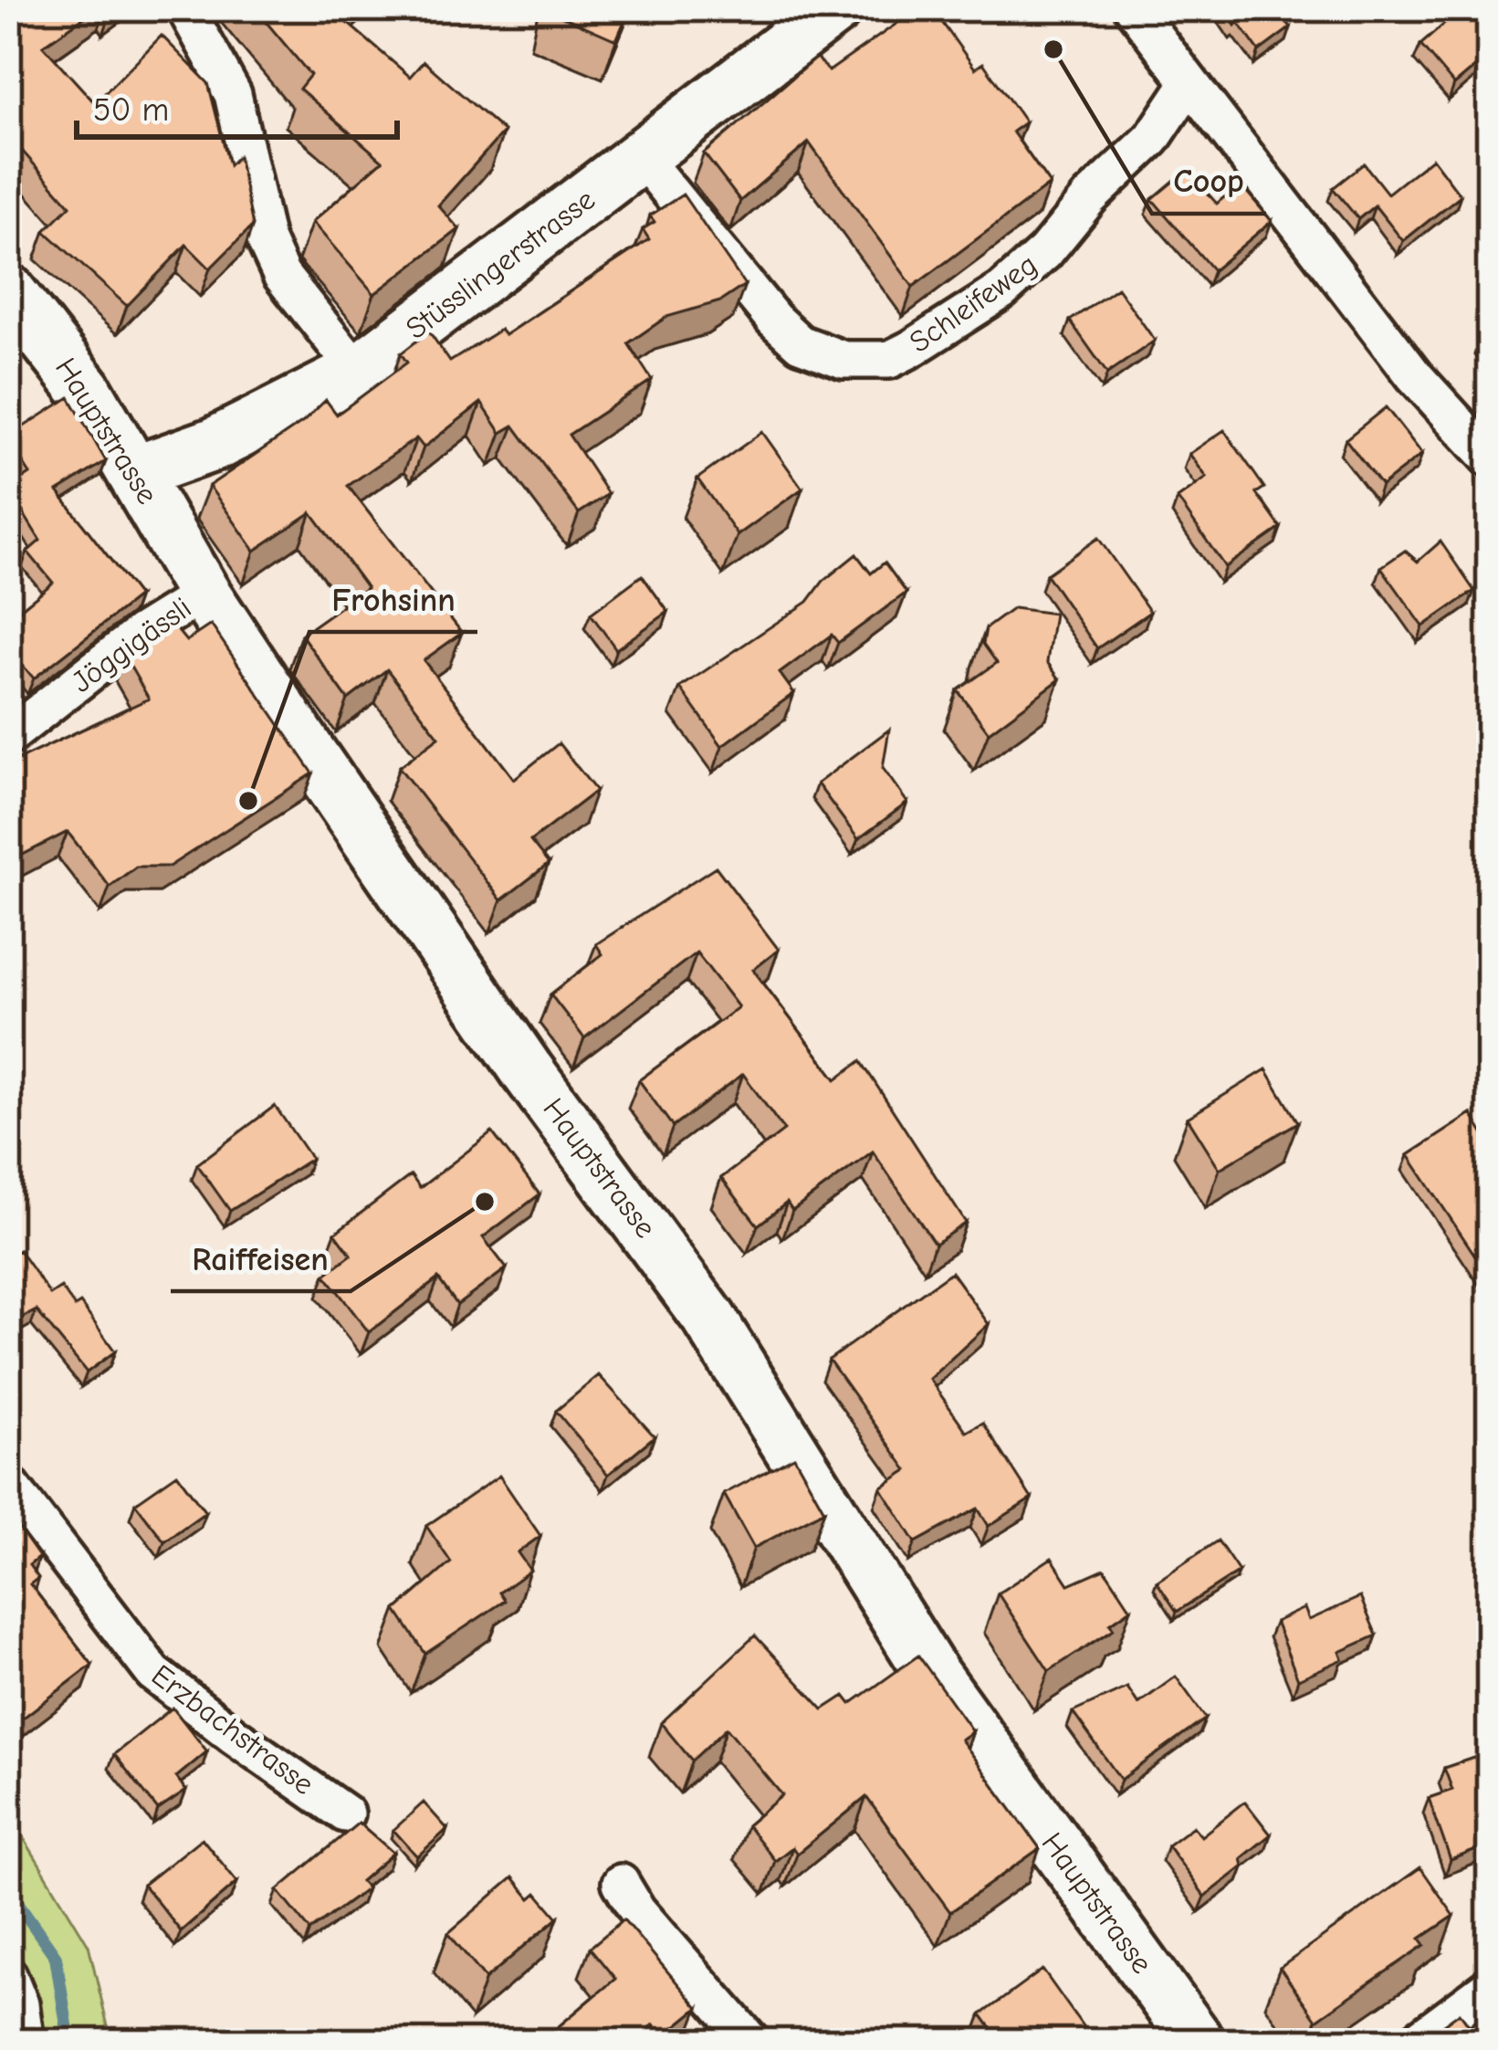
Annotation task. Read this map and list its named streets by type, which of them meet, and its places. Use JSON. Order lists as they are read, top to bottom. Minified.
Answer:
{"streets":{"main road":["Stüsslingerstrasse","Hauptstrasse"],"street":["Schleifeweg","Jöggigässli","Erzbachstrasse"]},"crossings":[["Stüsslingerstrasse","Schleifeweg"],["Stüsslingerstrasse","Hauptstrasse"],["Hauptstrasse","Jöggigässli"]],"places":["Coop","Frohsinn","Raiffeisen"],"scale_bar":"50 m"}
